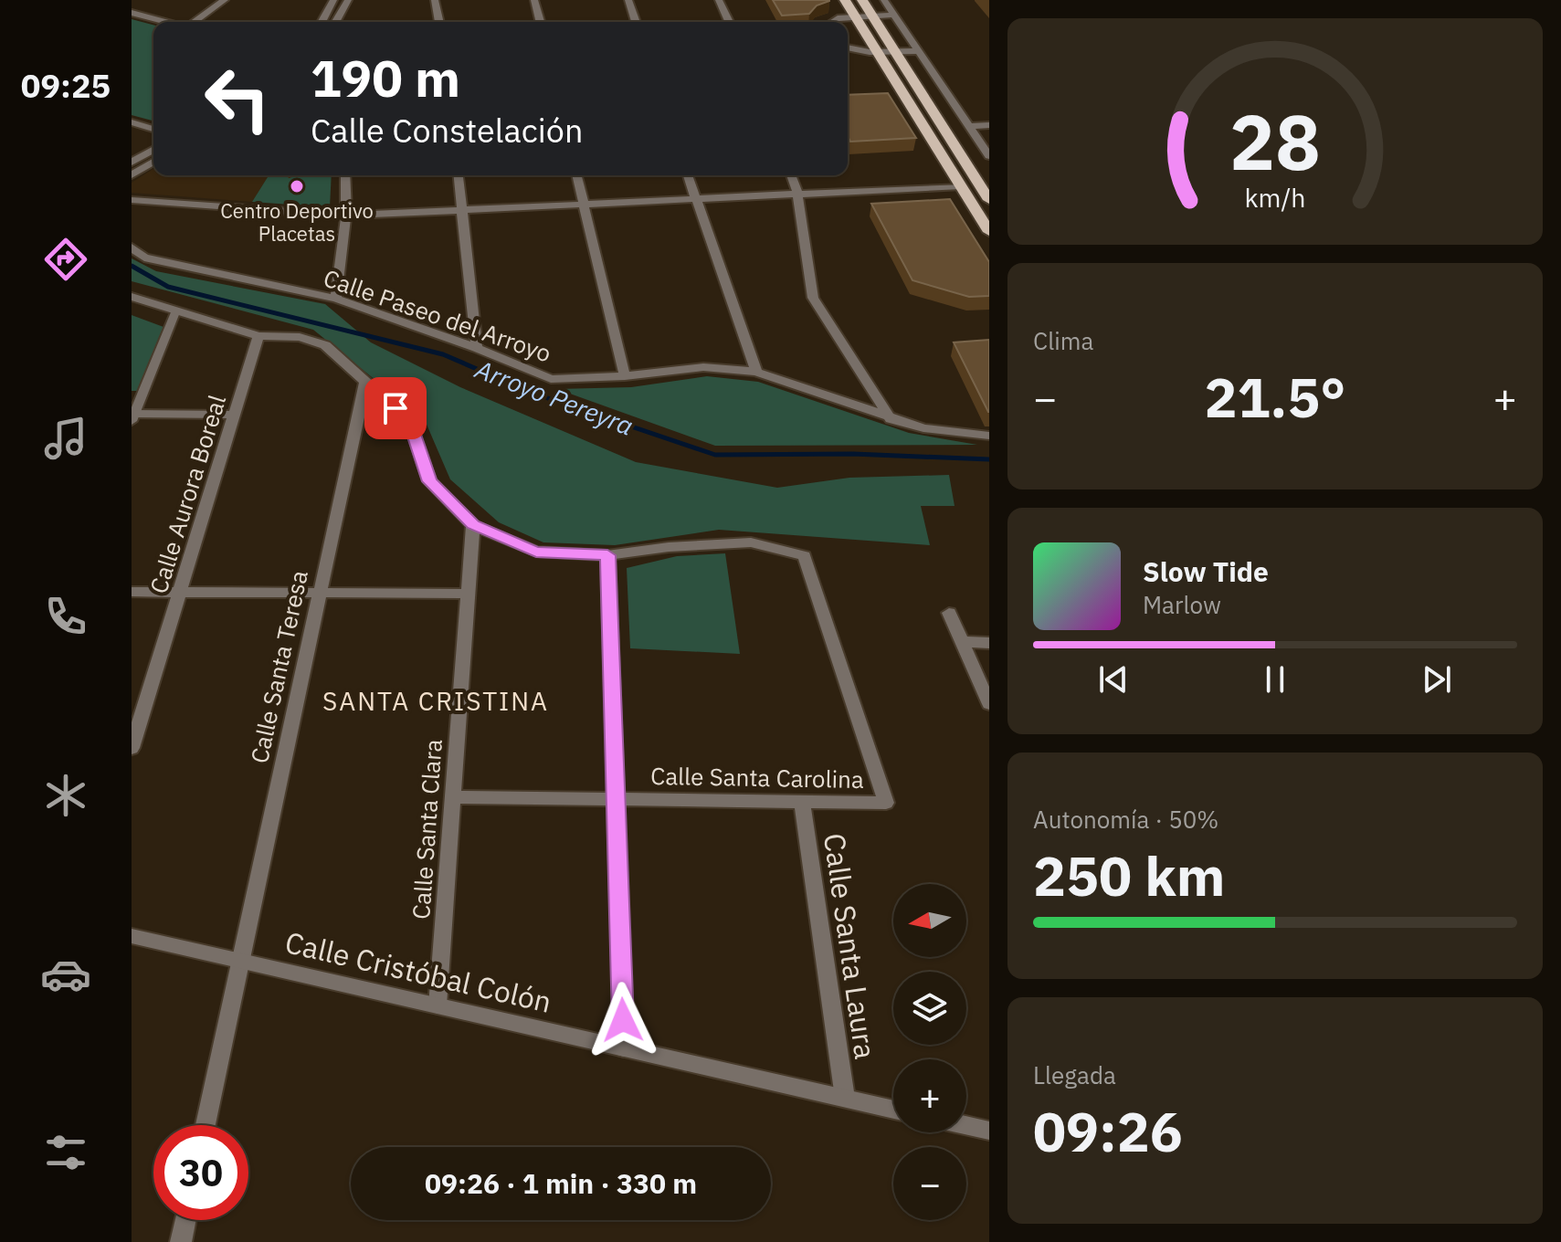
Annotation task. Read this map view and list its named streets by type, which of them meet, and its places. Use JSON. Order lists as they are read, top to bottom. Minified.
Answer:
{"streets":{"street":["Calle Paseo del Arroyo","Calle Aurora Boreal","Calle Santa Teresa","Calle Santa Carolina","Calle Santa Clara","Calle Santa Laura","Calle Cristóbal Colón"]},"crossings":[["Calle Santa Teresa","Calle Cristóbal Colón"],["Calle Santa Carolina","Calle Santa Clara"],["Calle Santa Carolina","Calle Santa Laura"],["Calle Santa Clara","Calle Cristóbal Colón"],["Calle Santa Laura","Calle Cristóbal Colón"]],"districts":["SANTA CRISTINA"],"water":["Arroyo Pereyra"],"places":["Centro Deportivo Placetas"],"north":"left","page":{"tabs":"09:25","turn":["190 m","Calle Constelación"],"tile":["Clima",["Autonomía · 50%","250 km"],["Llegada","09:26"]],"heat":["−","21.5°","+"],"song":["Slow Tide","Marlow"],"map_buttons":["+","−"],"limit":"30","trip":"09:26 · 1 min · 330 m","gauge":["28","km/h"]}}
